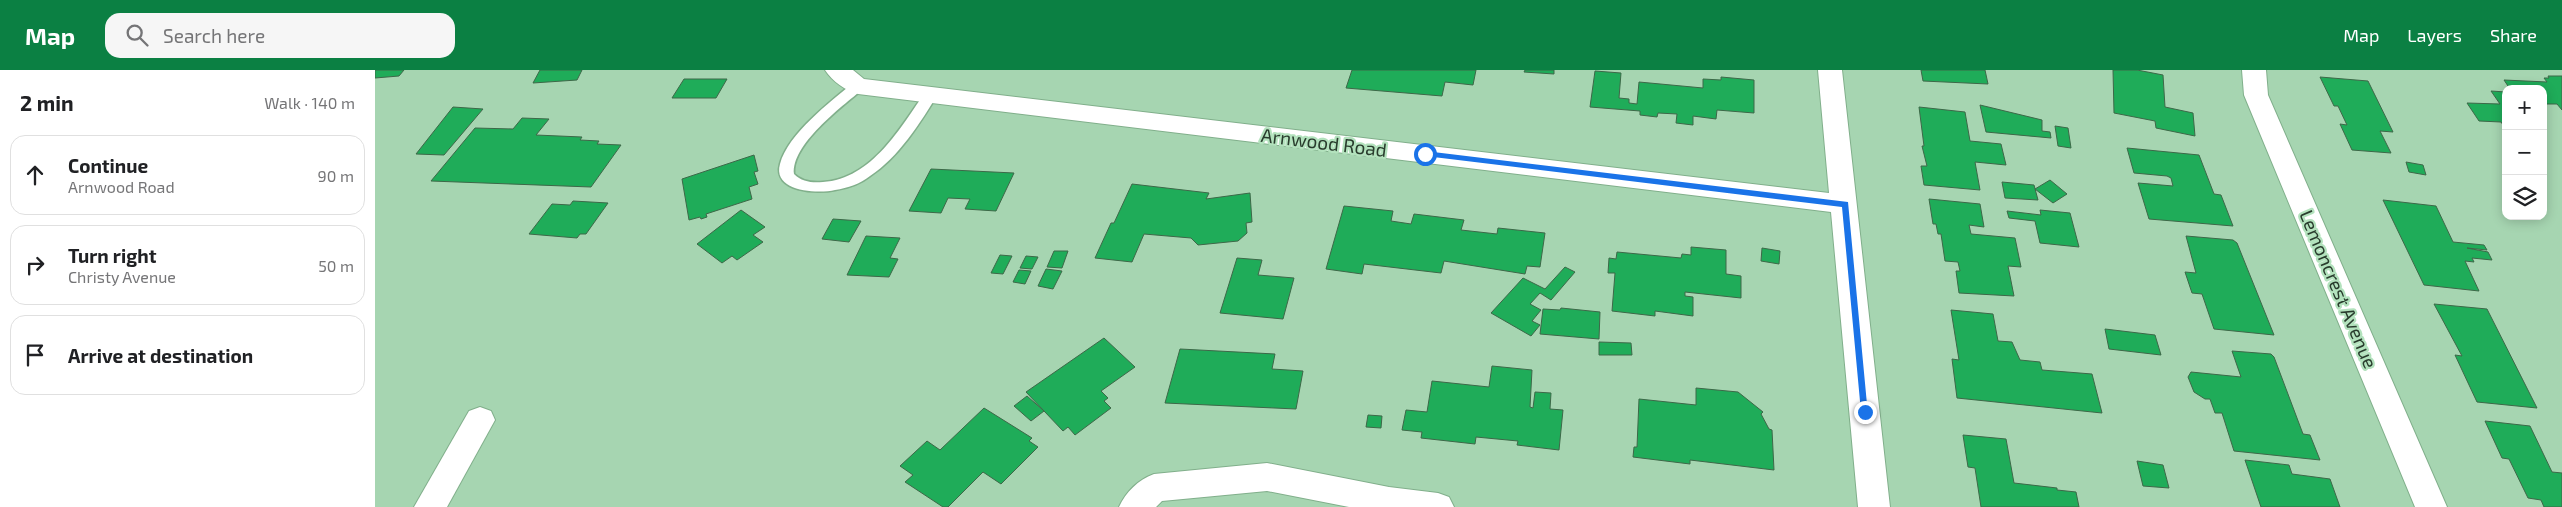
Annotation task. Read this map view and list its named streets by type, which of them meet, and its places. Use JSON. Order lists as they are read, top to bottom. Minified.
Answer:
{"streets":{"street":["Arnwood Road","Lemoncrest Avenue"]},"page":{"header":"Map","search":"Search here","nav":["Map","Layers","Share"],"heading":["2 min","Walk · 140 m"],"map_buttons":["+","−"],"list":[["Continue","Arnwood Road","90 m"],["Turn right","Christy Avenue","50 m"],"Arrive at destination"]}}
